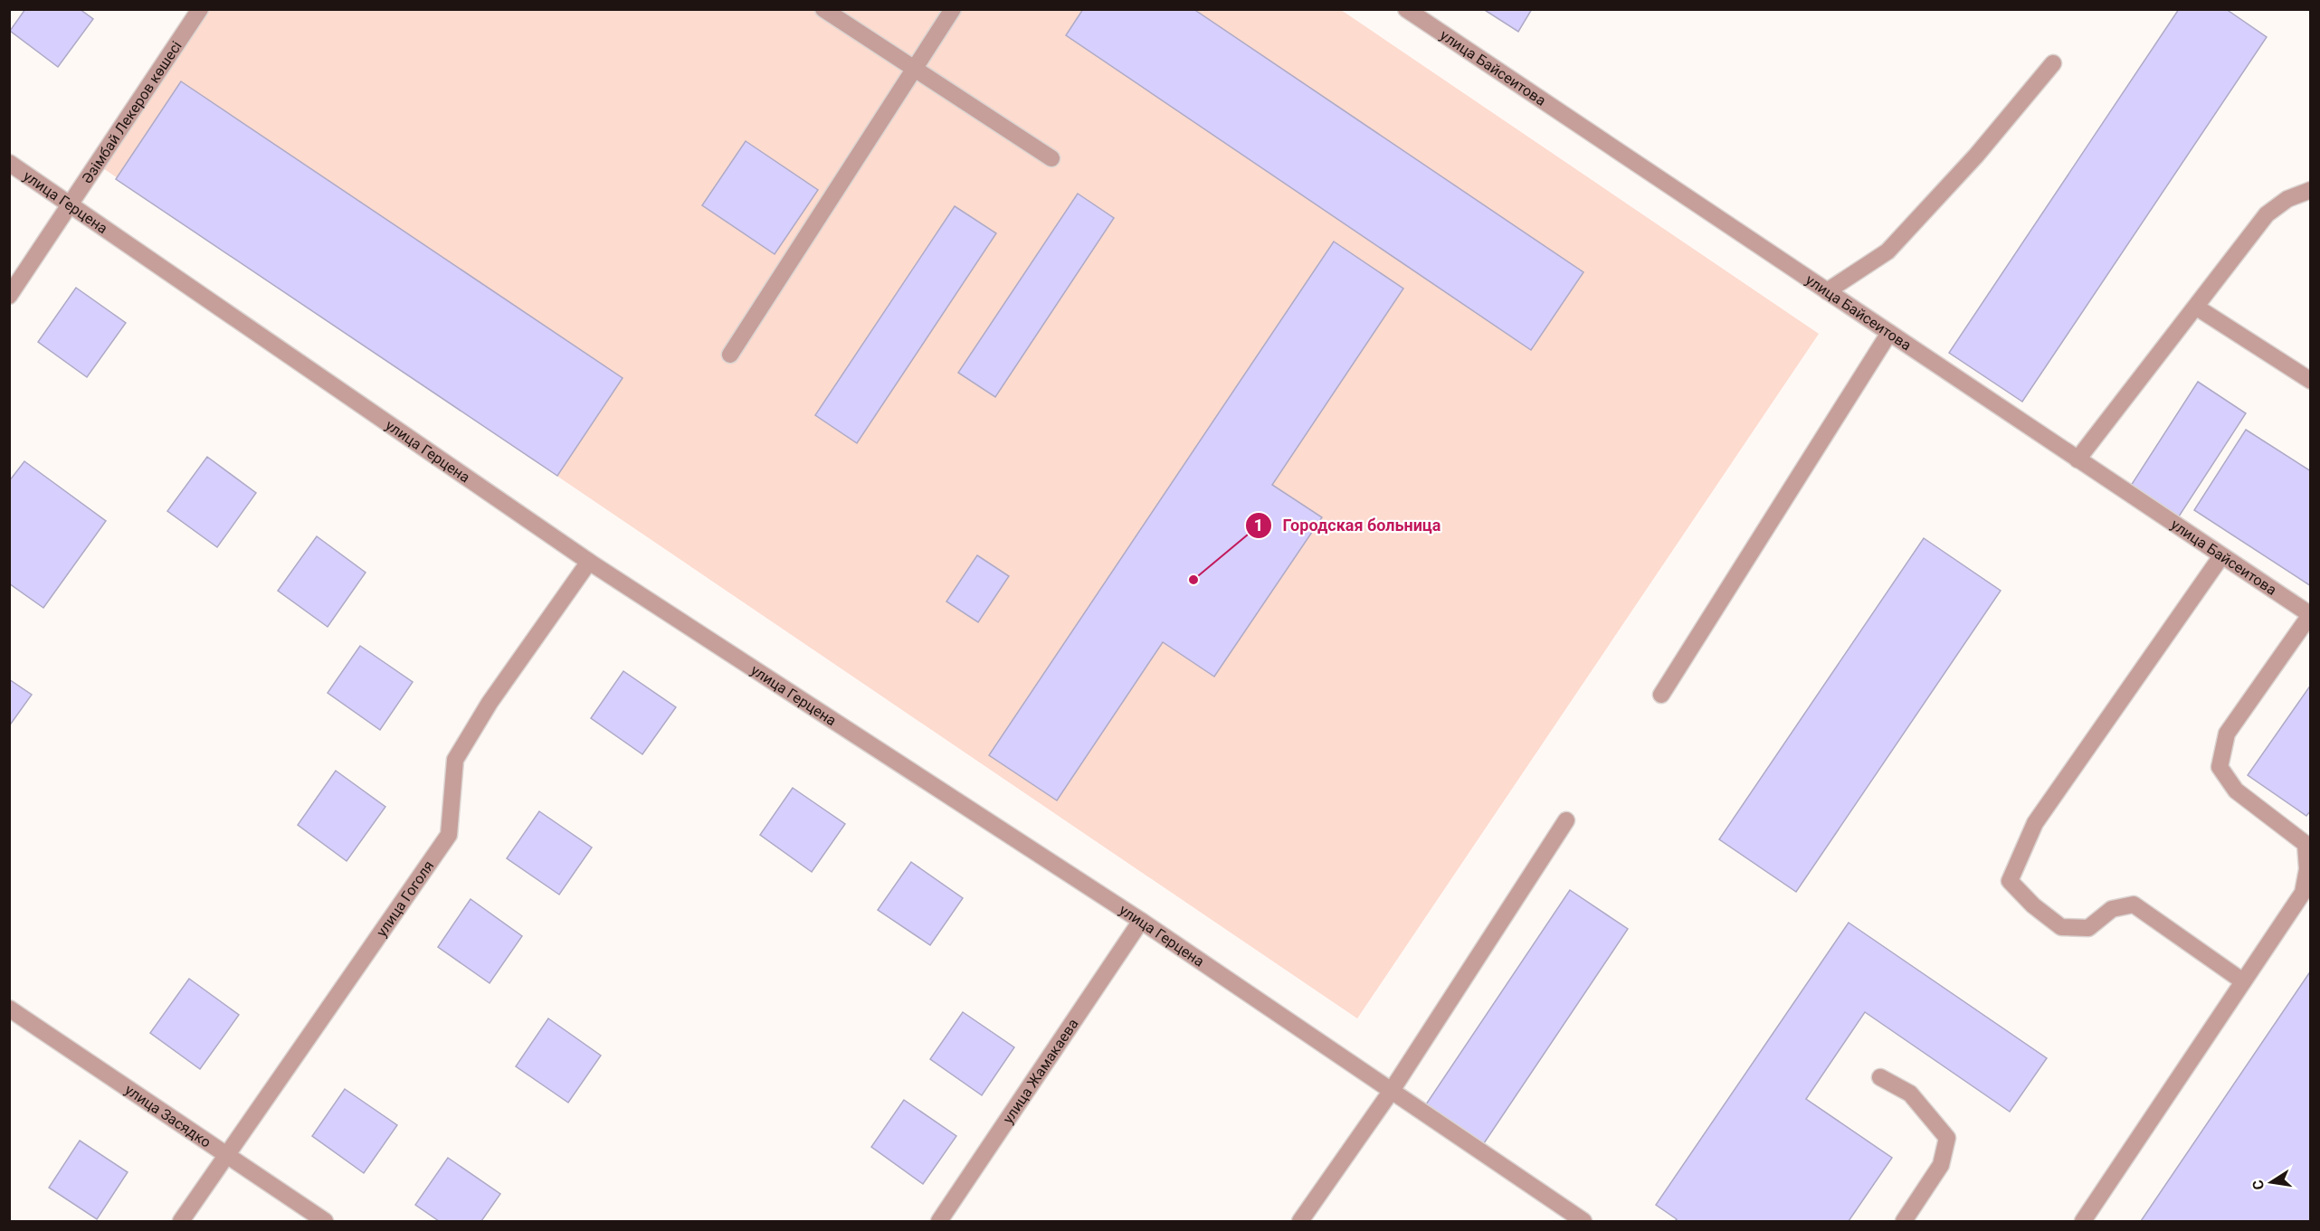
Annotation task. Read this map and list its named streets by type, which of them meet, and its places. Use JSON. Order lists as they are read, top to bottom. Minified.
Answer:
{"streets":{"street":["улица Байсеитова","Әзімбай Лекеров көшесі","улица Герцена","улица Гоголя","улица Жамакаева","улица Засядко"]},"crossings":[["Әзімбай Лекеров көшесі","улица Герцена"],["улица Герцена","улица Гоголя"],["улица Герцена","улица Жамакаева"],["улица Гоголя","улица Засядко"]],"places":["Городская больница"],"north":"left"}
